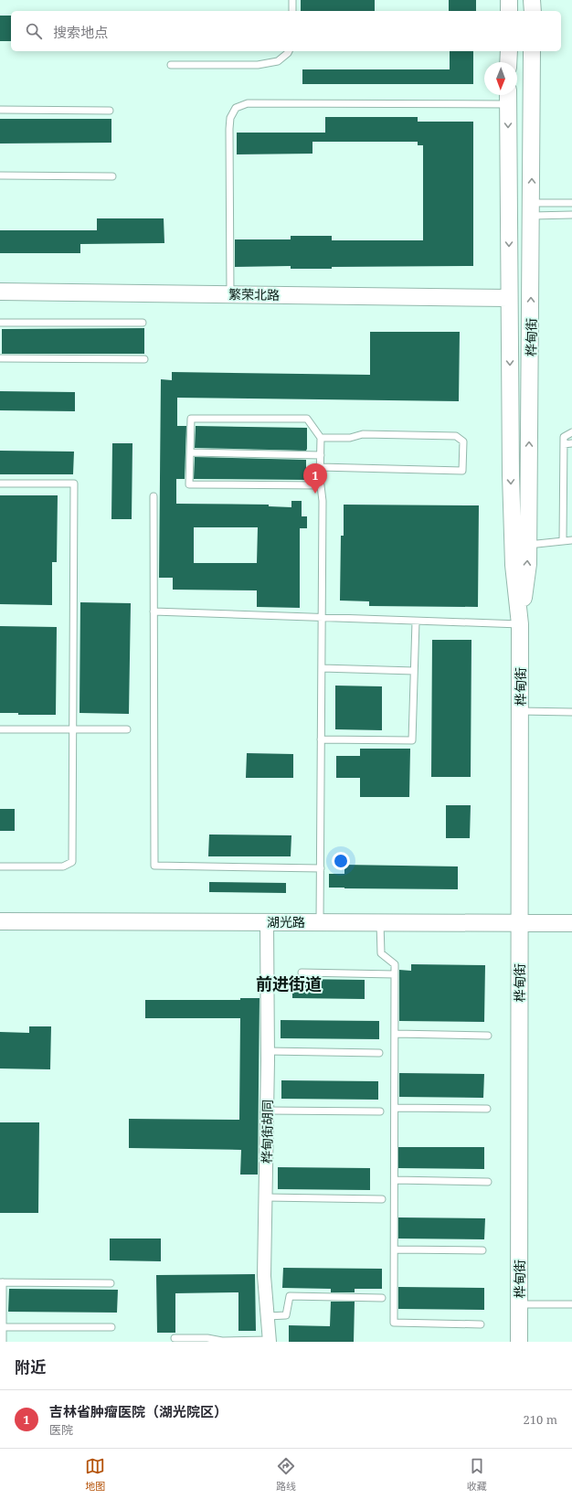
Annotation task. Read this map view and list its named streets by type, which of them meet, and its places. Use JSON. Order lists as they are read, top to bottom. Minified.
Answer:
{"streets":{"street":["繁荣北路","桦甸街","湖光路","桦甸街胡同"]},"crossings":[["繁荣北路","桦甸街"],["桦甸街","湖光路"],["湖光路","桦甸街胡同"]],"districts":["前进街道"],"north":"bottom","page":{"search":"搜索地点","pins":"1","heading":"附近","list":[{"mark":"1","name":"吉林省肿瘤医院（湖光院区）","note":"医院","value":"210 m"}],"nav":["地图","路线","收藏"]}}
